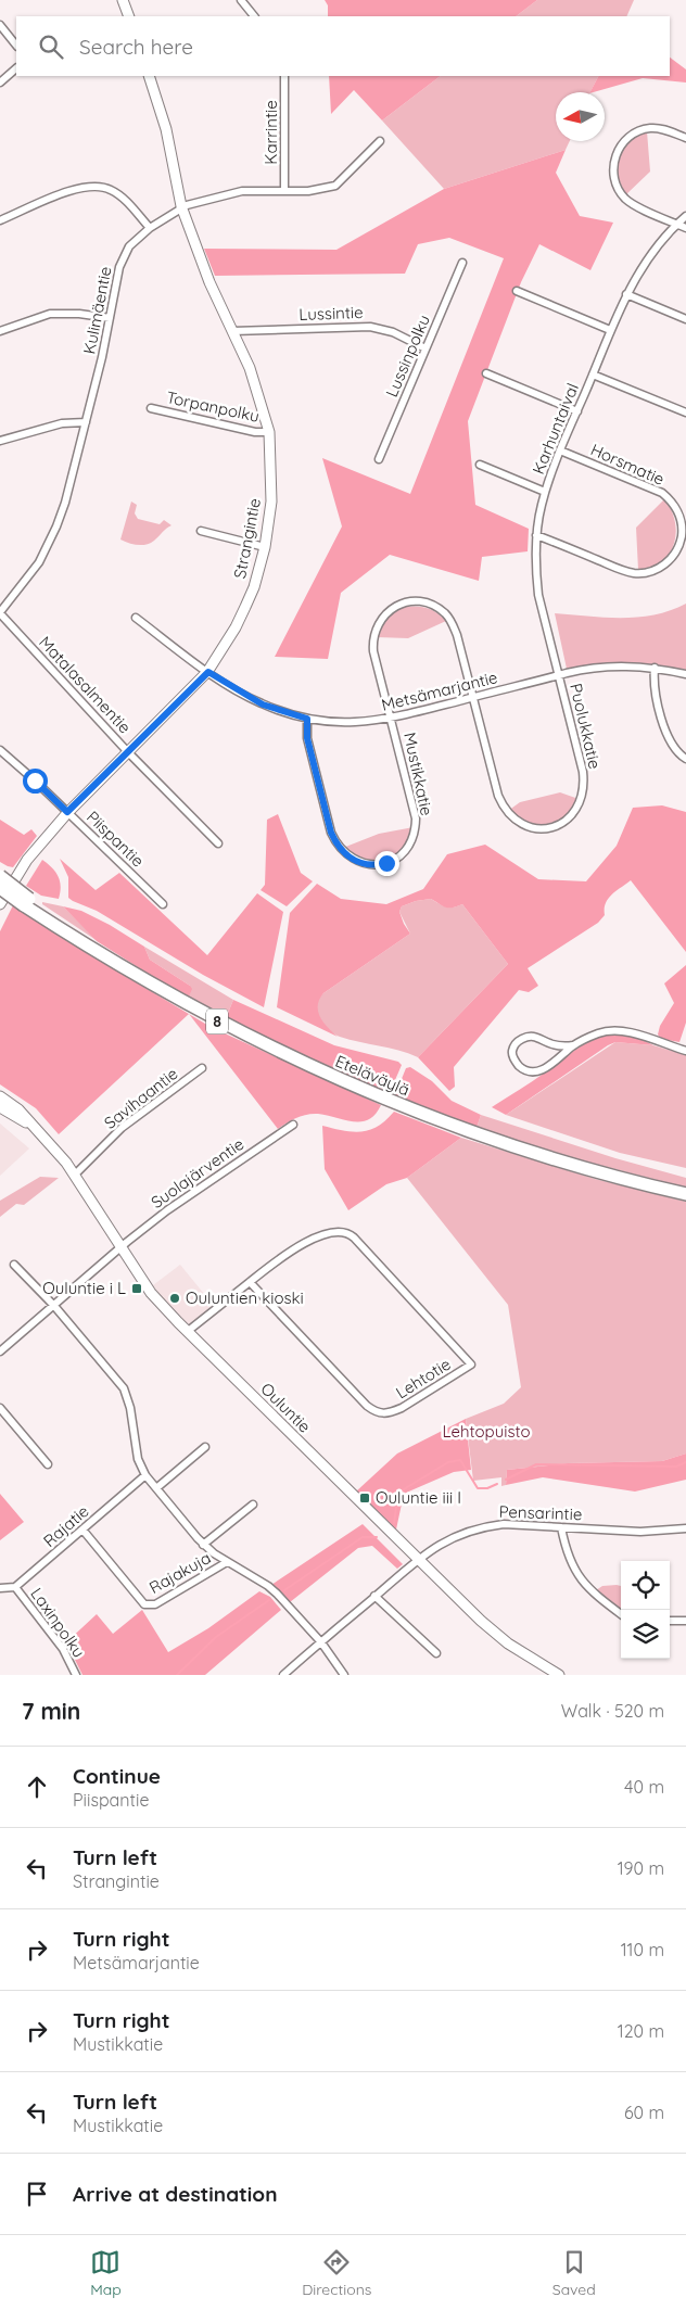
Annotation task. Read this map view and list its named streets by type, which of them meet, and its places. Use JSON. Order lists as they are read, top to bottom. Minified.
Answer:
{"streets":{"highway":["8","Eteläväylä"],"street":["Karrintie","Kulimäentie","Lussintie","Lussinpolku","Torpanpolku","Karhuntaival","Horsmatie","Strangintie","Matalasalmentie","Metsämarjantie","Puolukkatie","Mustikkatie","Piispantie","Savihaantie","Suolajärventie","Lehtotie","Ouluntie","Pensarintie","Rajatie","Rajakuja","Laxinpolku"]},"crossings":[["Karrintie","Kulimäentie"],["Kulimäentie","Strangintie"],["Kulimäentie","Matalasalmentie"],["Lussintie","Lussinpolku"],["Lussintie","Strangintie"],["Torpanpolku","Strangintie"],["Karhuntaival","Horsmatie"],["Karhuntaival","Metsämarjantie"],["Karhuntaival","Puolukkatie"],["Strangintie","Matalasalmentie"],["Strangintie","Metsämarjantie"],["Strangintie","Piispantie"],["Metsämarjantie","Puolukkatie"],["Metsämarjantie","Mustikkatie"],["Puolukkatie","Mustikkatie"],["Savihaantie","Ouluntie"],["Suolajärventie","Ouluntie"],["Lehtotie","Ouluntie"],["Ouluntie","Pensarintie"],["Rajatie","Rajakuja"],["Rajatie","Laxinpolku"]],"parks":["Lehtopuisto"],"places":{"transit":["Ouluntie i L","Ouluntie iii I"],"other":["Ouluntien kioski"]},"north":"left","page":{"search":"Search here","heading":["7 min","Walk · 520 m"],"list":[["Continue","Piispantie","40 m"],["Turn left","Strangintie","190 m"],["Turn right","Metsämarjantie","110 m"],["Turn right","Mustikkatie","120 m"],["Turn left","Mustikkatie","60 m"],"Arrive at destination"],"nav":["Map","Directions","Saved"]}}
